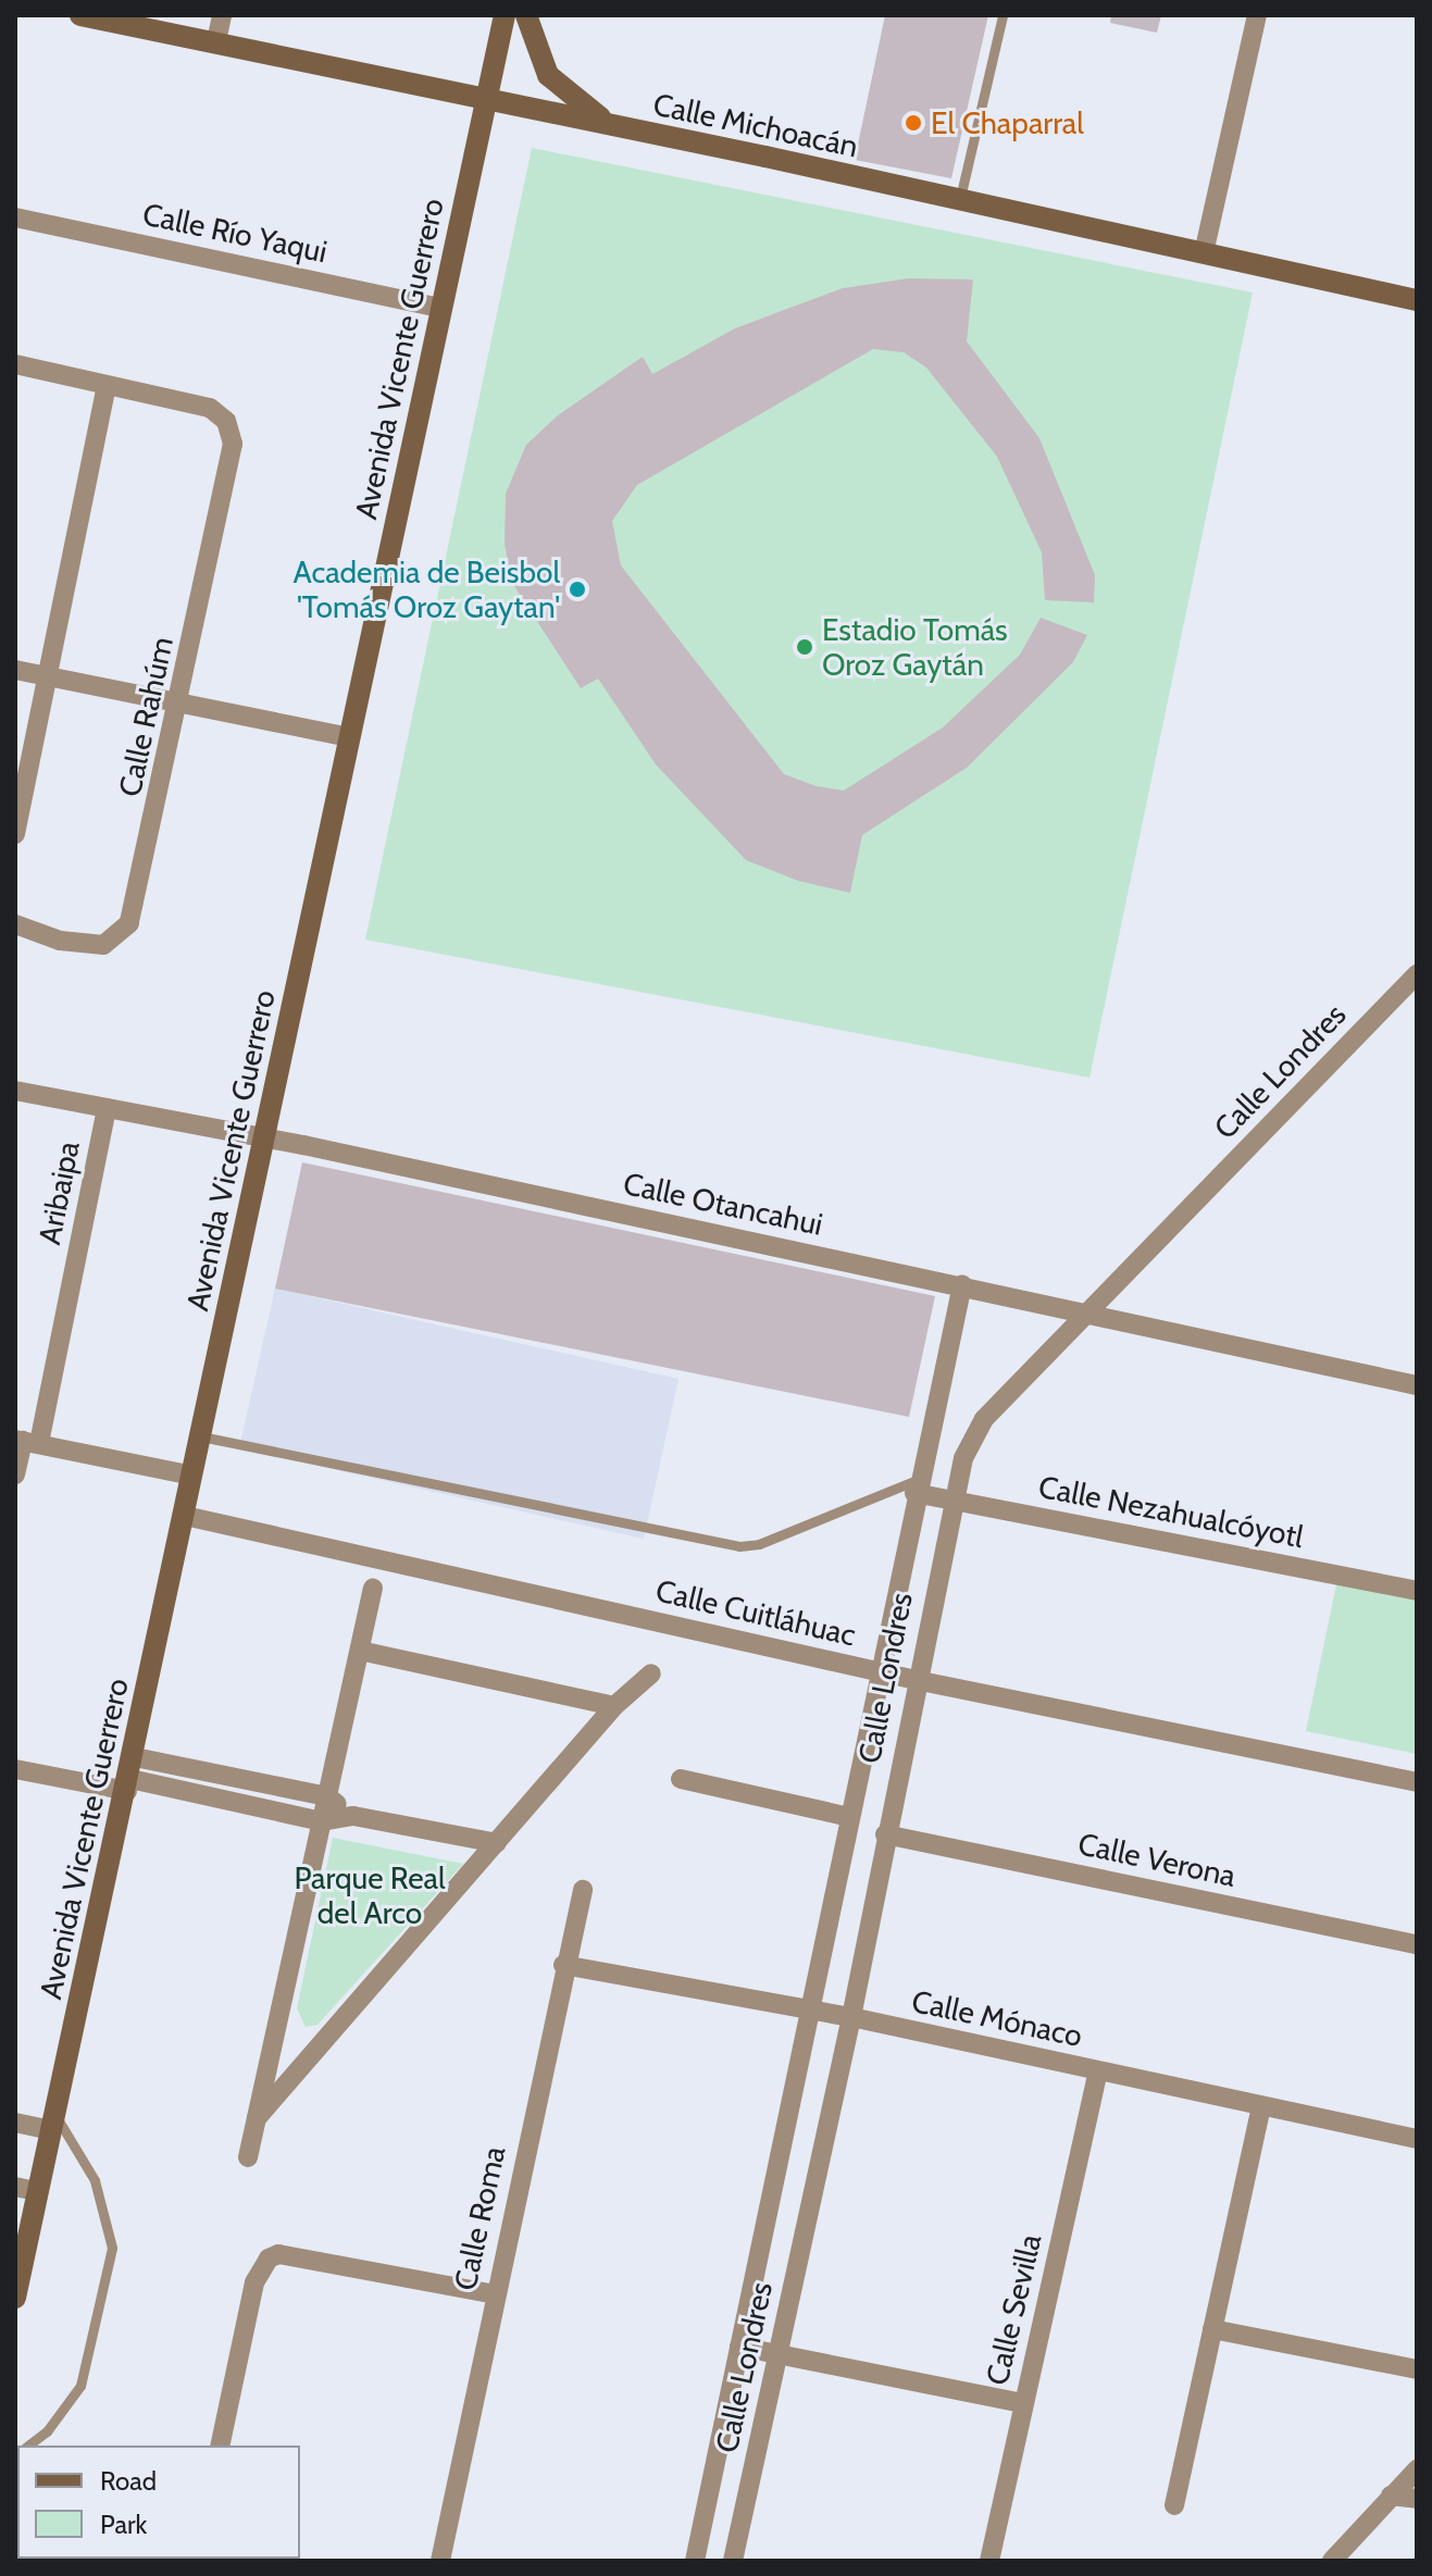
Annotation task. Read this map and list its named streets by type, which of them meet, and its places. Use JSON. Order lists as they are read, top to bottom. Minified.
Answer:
{"streets":{"main road":["Calle Michoacán","Avenida Vicente Guerrero"],"street":["Calle Río Yaqui","Calle Rahúm","Calle Londres","Aribaipa","Calle Otancahui","Calle Nezahualcóyotl","Calle Cuitláhuac","Calle Verona","Calle Mónaco","Calle Roma","Calle Sevilla"]},"crossings":[["Calle Michoacán","Avenida Vicente Guerrero"],["Calle Río Yaqui","Avenida Vicente Guerrero"],["Avenida Vicente Guerrero","Calle Otancahui"],["Avenida Vicente Guerrero","Calle Cuitláhuac"],["Calle Londres","Calle Otancahui"],["Calle Londres","Calle Nezahualcóyotl"],["Calle Londres","Calle Cuitláhuac"],["Calle Londres","Calle Verona"],["Calle Londres","Calle Mónaco"],["Aribaipa","Calle Otancahui"],["Calle Mónaco","Calle Roma"],["Calle Mónaco","Calle Sevilla"]],"parks":["Parque Real del Arco"],"places":["El Chaparral","Academia de Beisbol 'Tomás Oroz Gaytan'","Estadio Tomás Oroz Gaytán"],"legend":["Road","Park"]}
